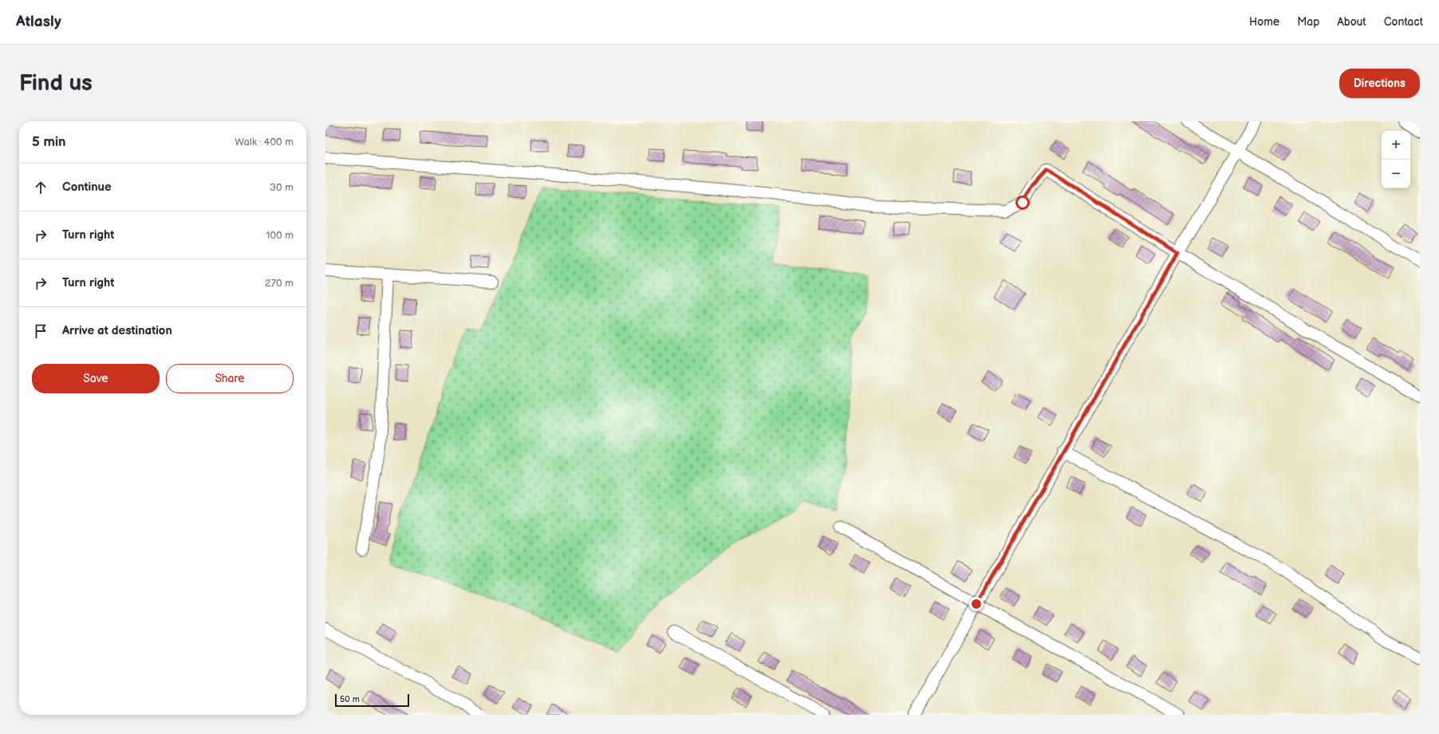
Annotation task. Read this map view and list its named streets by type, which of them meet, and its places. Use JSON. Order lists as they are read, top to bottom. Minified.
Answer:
{"scale_bar":"50 m","page":{"header":"Atlasly","nav":["Home","Map","About","Contact"],"buttons":["Directions",["Save","Share"]],"title":"Find us","heading":["5 min","Walk · 400 m"],"map_buttons":["+","−"],"list":[["Continue","30 m"],["Turn right","100 m"],["Turn right","270 m"],"Arrive at destination"],"scale":"50 m"}}
